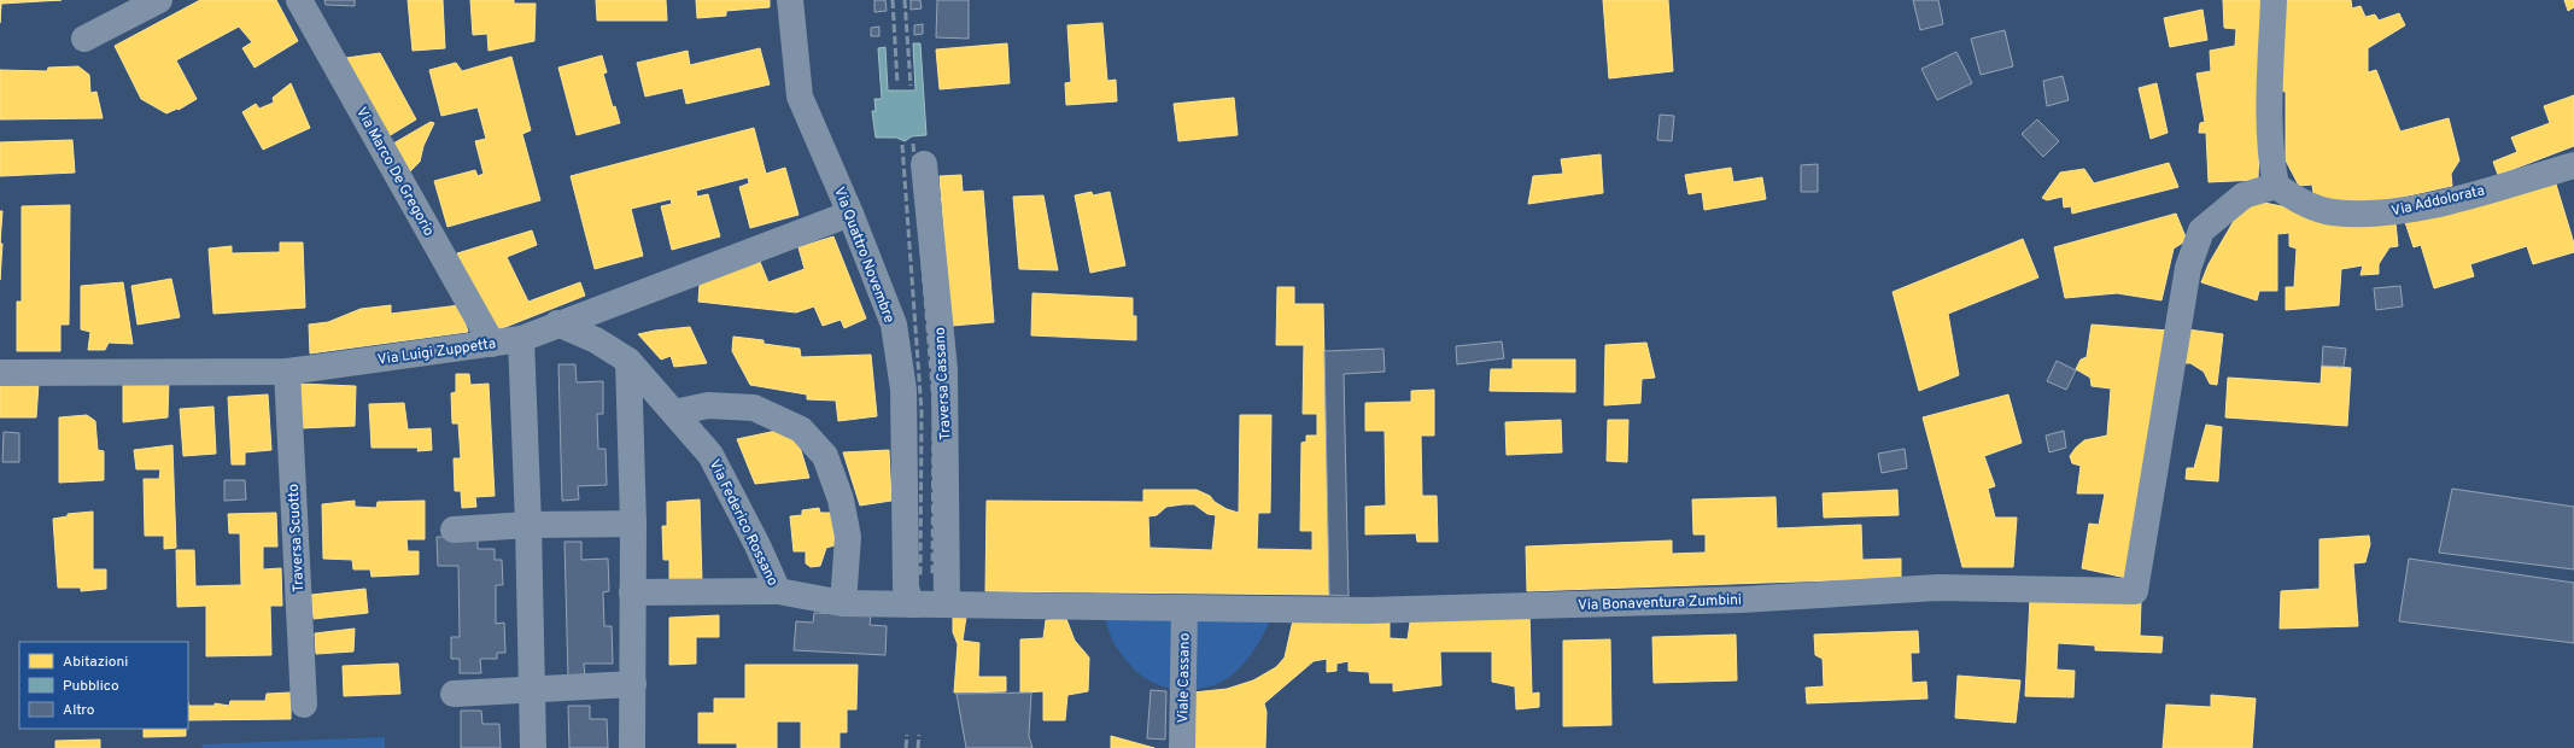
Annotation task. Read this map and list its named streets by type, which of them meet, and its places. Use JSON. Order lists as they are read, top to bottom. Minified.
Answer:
{"streets":{"street":["Via Marco De Gregorio","Via Addolorata","Via Quattro Novembre","Via Luigi Zuppetta","Traversa Cassano","Via Federico Rossano","Traversa Scuotto","Via Bonaventura Zumbini","Viale Cassano"]},"crossings":[["Via Marco De Gregorio","Via Luigi Zuppetta"],["Via Addolorata","Via Bonaventura Zumbini"],["Via Quattro Novembre","Via Luigi Zuppetta"],["Via Quattro Novembre","Via Federico Rossano"],["Via Luigi Zuppetta","Via Federico Rossano"],["Via Luigi Zuppetta","Traversa Scuotto"],["Traversa Cassano","Via Federico Rossano"],["Via Federico Rossano","Via Bonaventura Zumbini"],["Via Federico Rossano","Viale Cassano"],["Via Bonaventura Zumbini","Viale Cassano"]],"legend":["Abitazioni","Pubblico","Altro"]}
